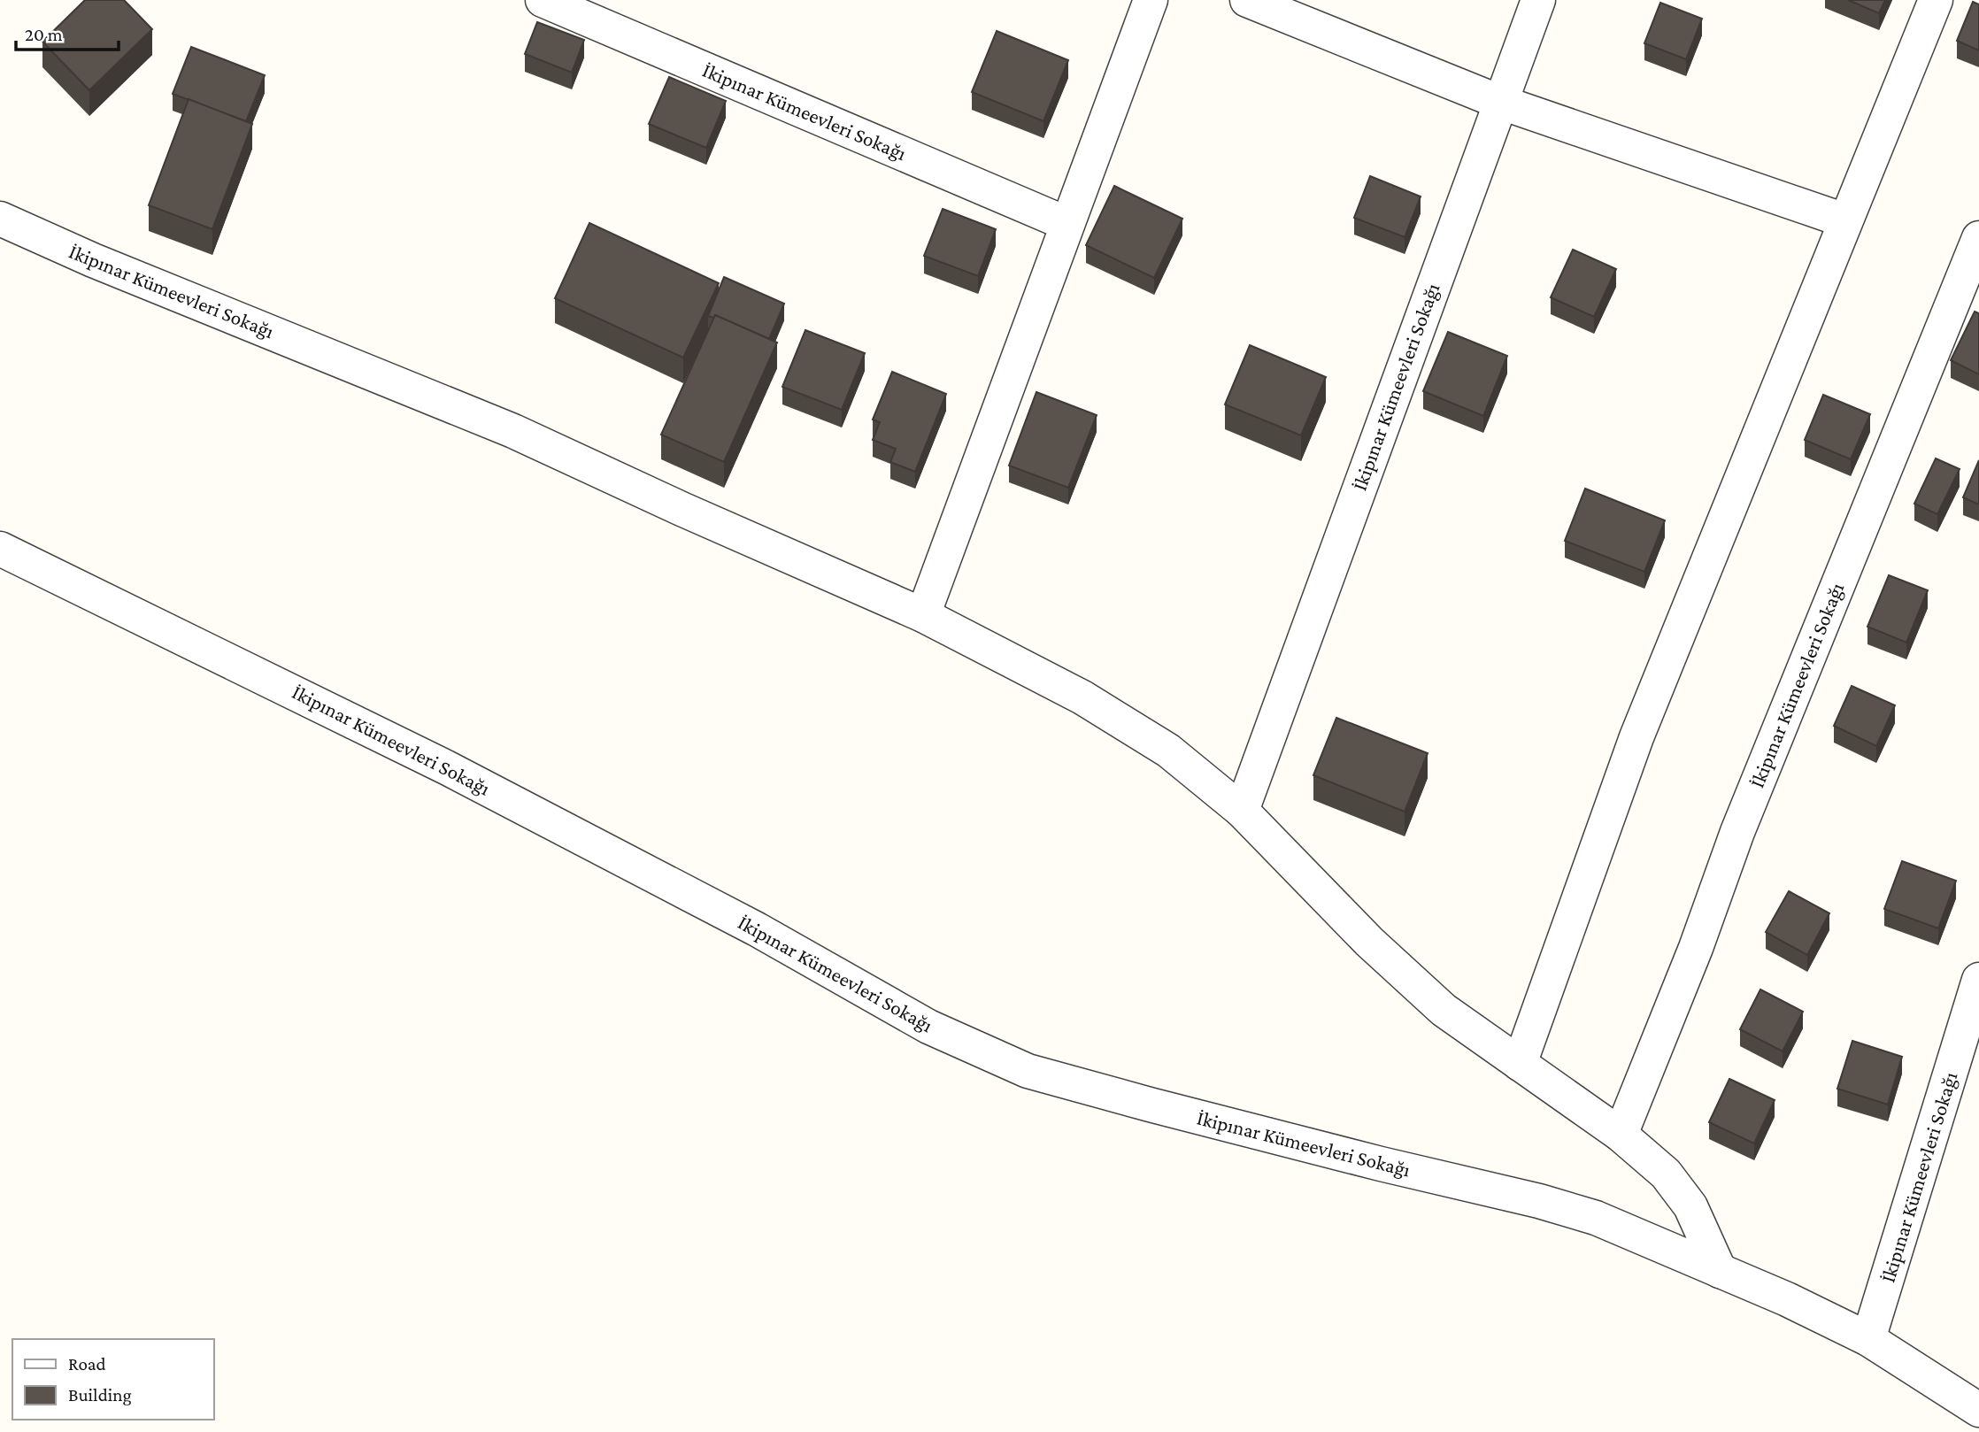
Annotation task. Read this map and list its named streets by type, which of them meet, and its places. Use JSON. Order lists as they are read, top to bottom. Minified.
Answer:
{"streets":{"street":["İkipınar Kümeevleri Sokağı"]},"legend":["Road","Building"],"scale_bar":"20 m"}
